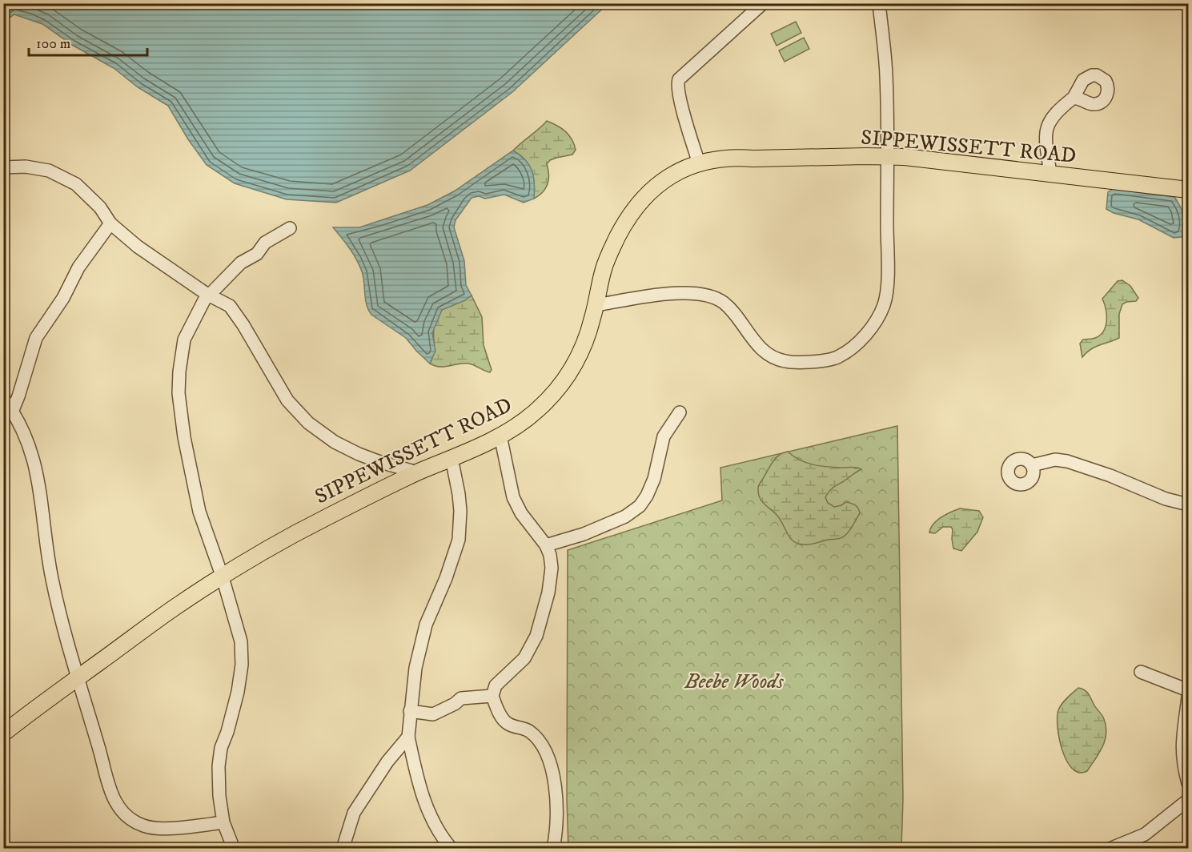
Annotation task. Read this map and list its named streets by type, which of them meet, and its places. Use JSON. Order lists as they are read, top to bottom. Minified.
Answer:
{"streets":{"main road":["SIPPEWISSETT ROAD"]},"parks":["Beebe Woods"],"scale_bar":"100 m"}
